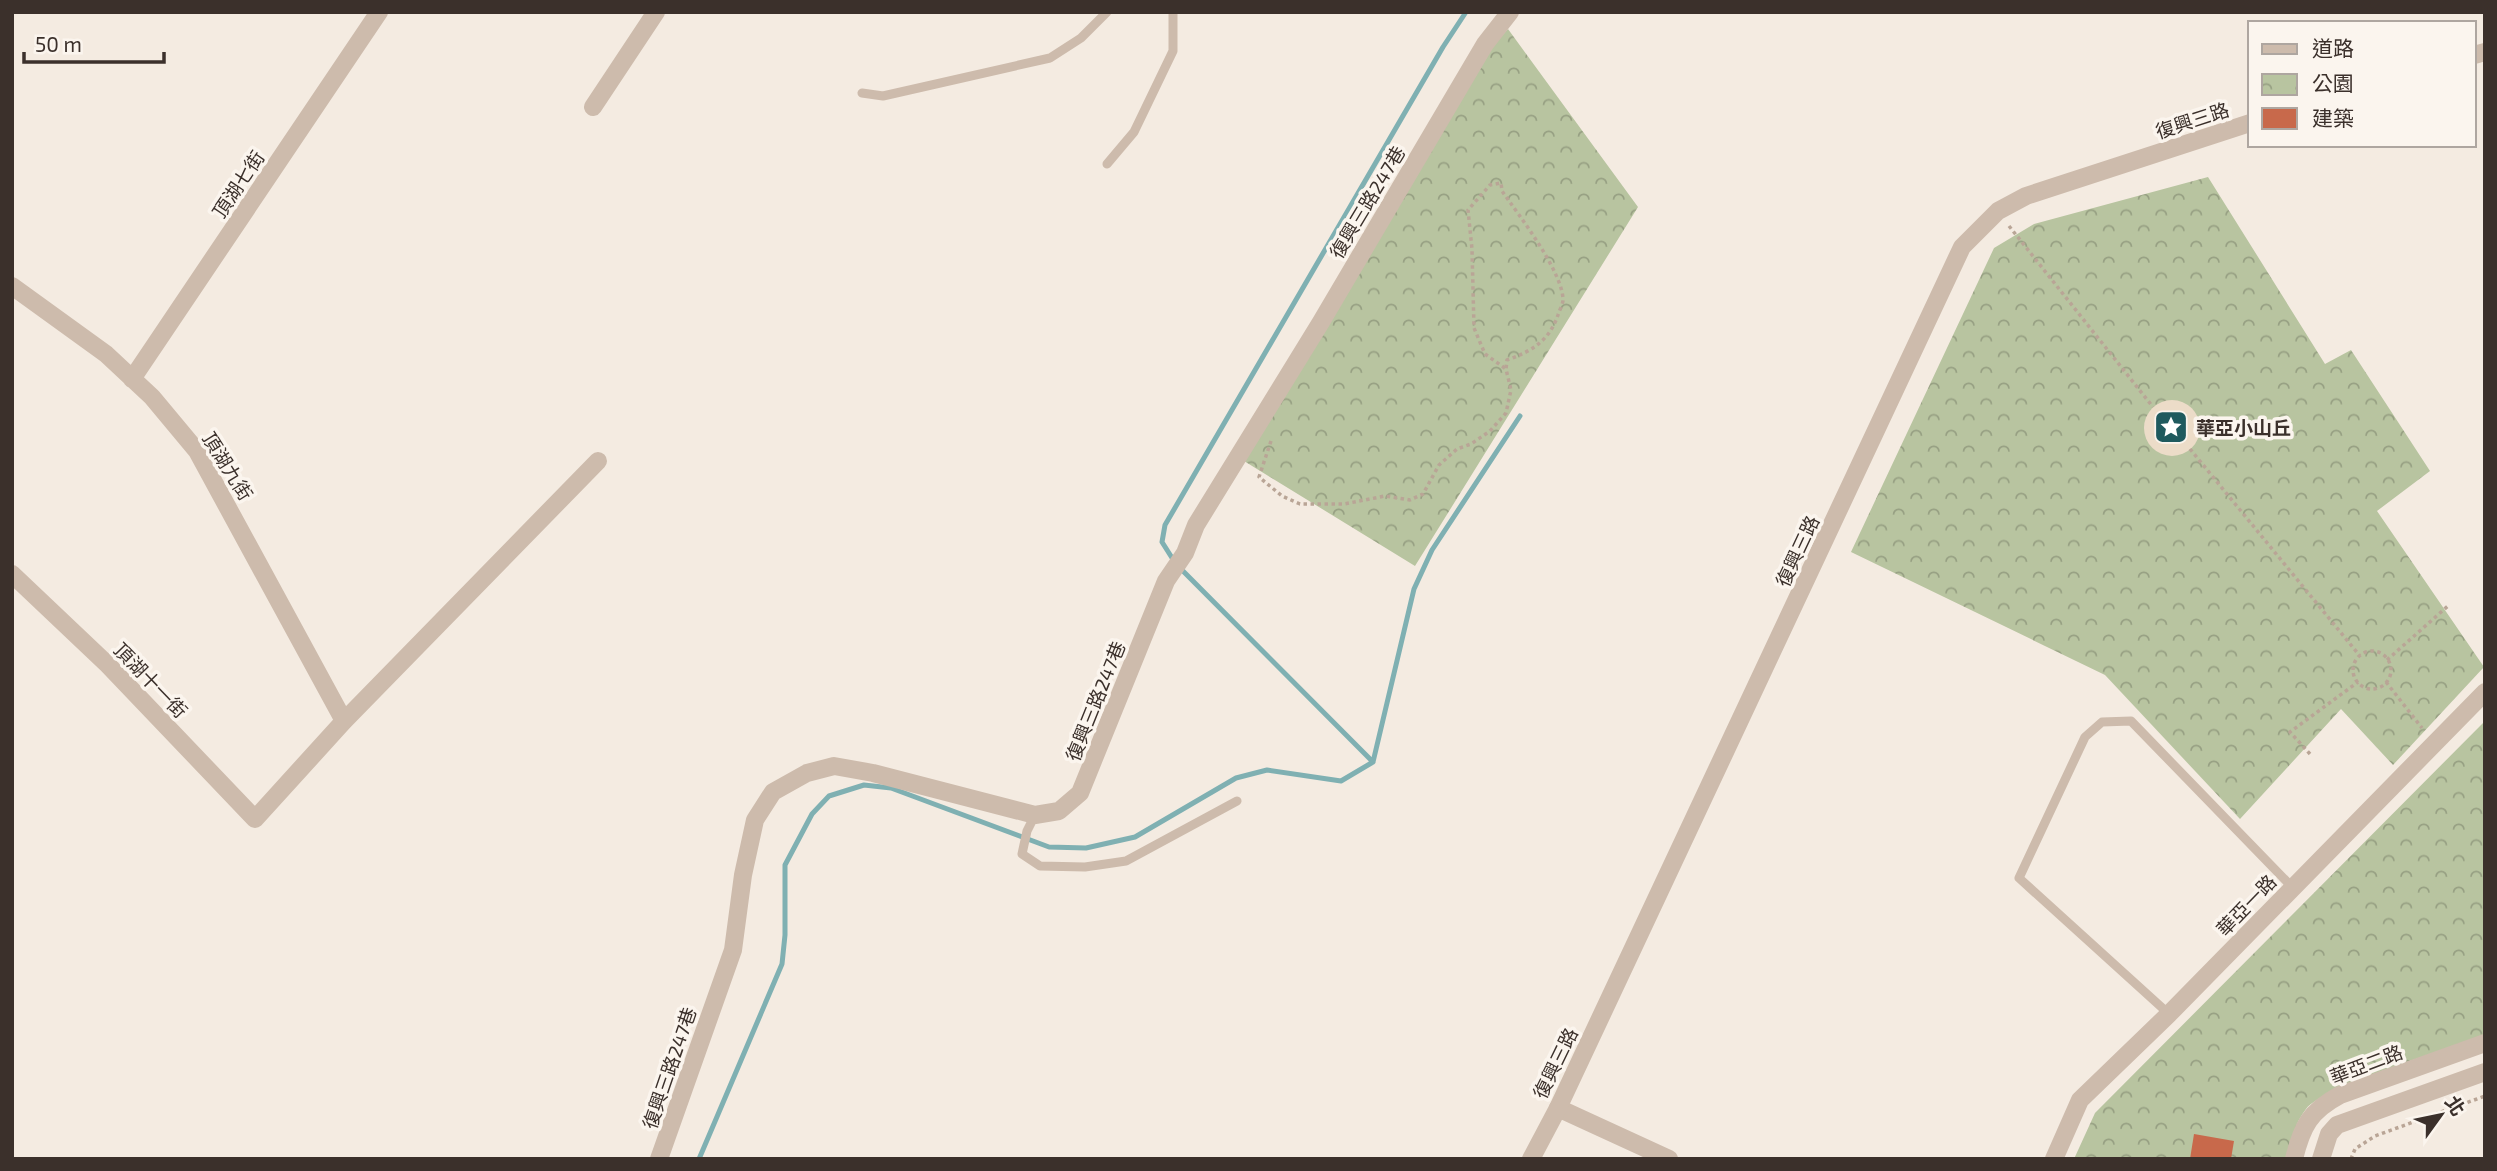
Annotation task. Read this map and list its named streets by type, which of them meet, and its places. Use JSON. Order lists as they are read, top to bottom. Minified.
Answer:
{"streets":{"street":["復興三路","頂湖七街","復興三路247巷","頂湖九街","頂湖十一街","華亞一路","華亞二路"]},"crossings":[["頂湖七街","頂湖九街"],["頂湖九街","頂湖十一街"]],"places":{"place":["華亞小山丘"]},"legend":["道路","公園","建築"],"scale_bar":"50 m","north":"top right"}
